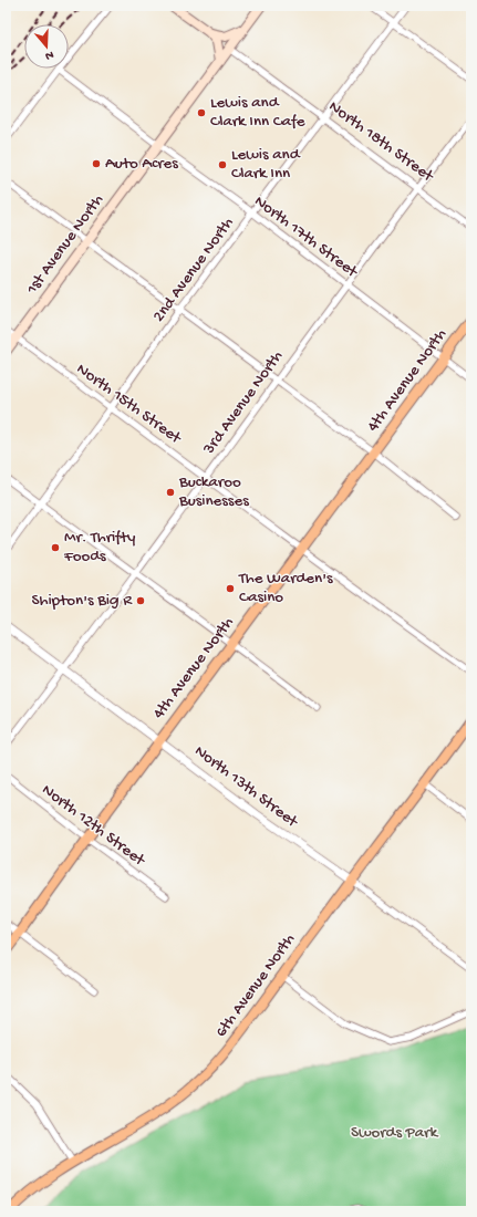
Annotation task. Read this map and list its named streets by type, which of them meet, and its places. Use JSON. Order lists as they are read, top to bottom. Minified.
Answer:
{"streets":{"main road":["1st Avenue North","4th Avenue North","6th Avenue North"],"street":["North 18th Street","North 17th Street","2nd Avenue North","3rd Avenue North","North 15th Street","North 13th Street","North 12th Street"]},"crossings":[["North 18th Street","1st Avenue North"],["North 18th Street","2nd Avenue North"],["North 18th Street","3rd Avenue North"],["North 17th Street","1st Avenue North"],["North 17th Street","2nd Avenue North"],["North 17th Street","4th Avenue North"],["North 17th Street","3rd Avenue North"],["1st Avenue North","North 15th Street"],["2nd Avenue North","North 15th Street"],["4th Avenue North","North 15th Street"],["4th Avenue North","North 13th Street"],["4th Avenue North","North 12th Street"],["3rd Avenue North","North 15th Street"],["3rd Avenue North","North 13th Street"],["North 13th Street","6th Avenue North"]],"parks":["Swords Park"],"places":["Lewis and Clark Inn Cafe","Auto Acres","Lewis and Clark Inn","Buckaroo Businesses","Mr. Thrifty Foods","The Warden's Casino","Shipton's Big R"],"north":"bottom"}
